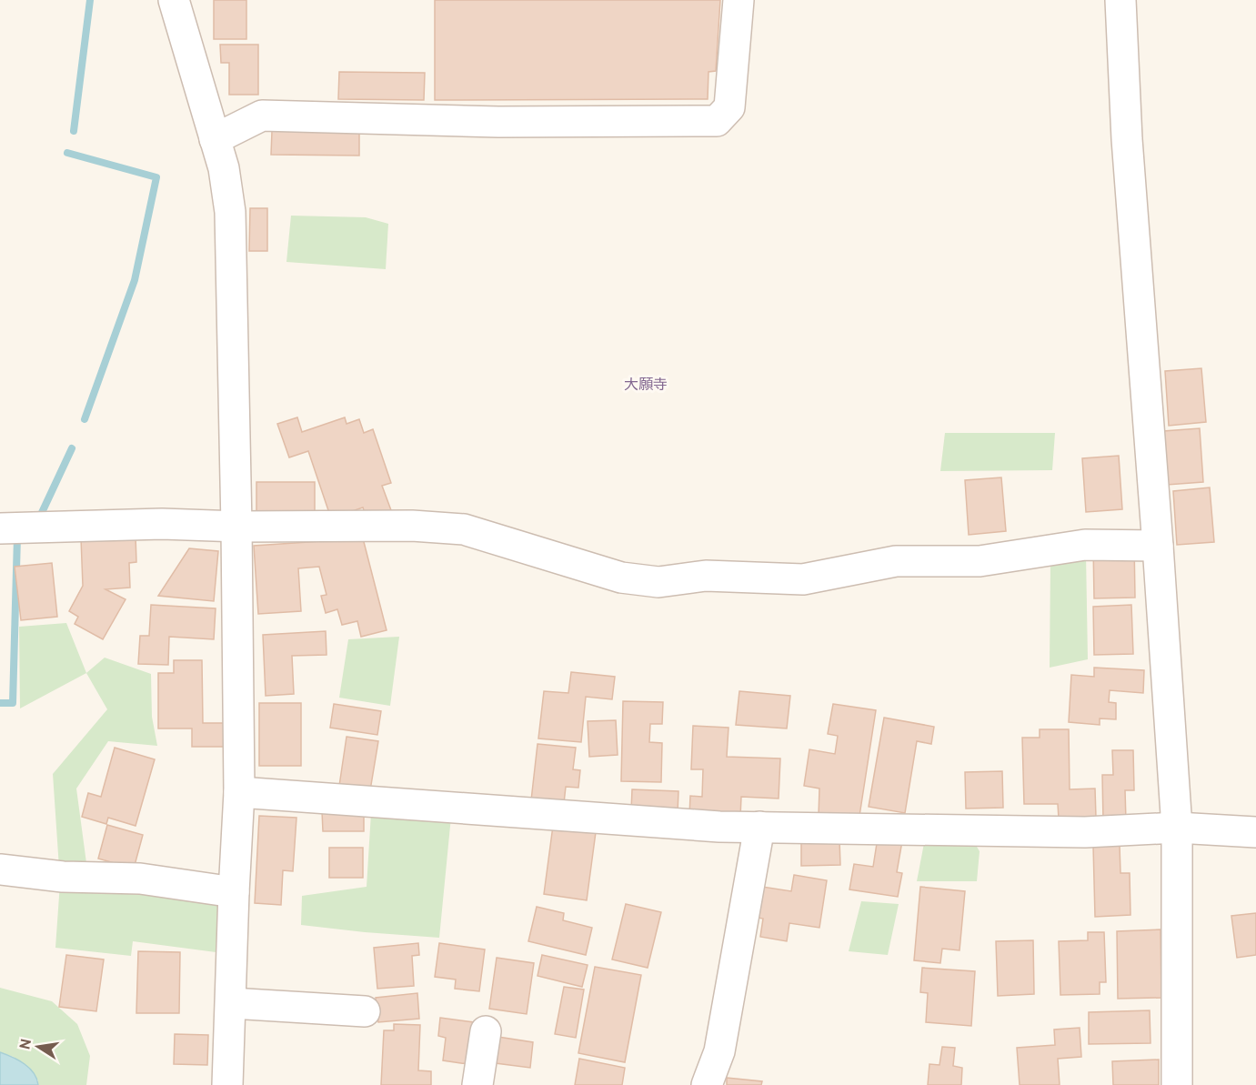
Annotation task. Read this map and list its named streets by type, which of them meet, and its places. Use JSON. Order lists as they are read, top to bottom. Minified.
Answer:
{"districts":["大願寺"],"north":"left"}
